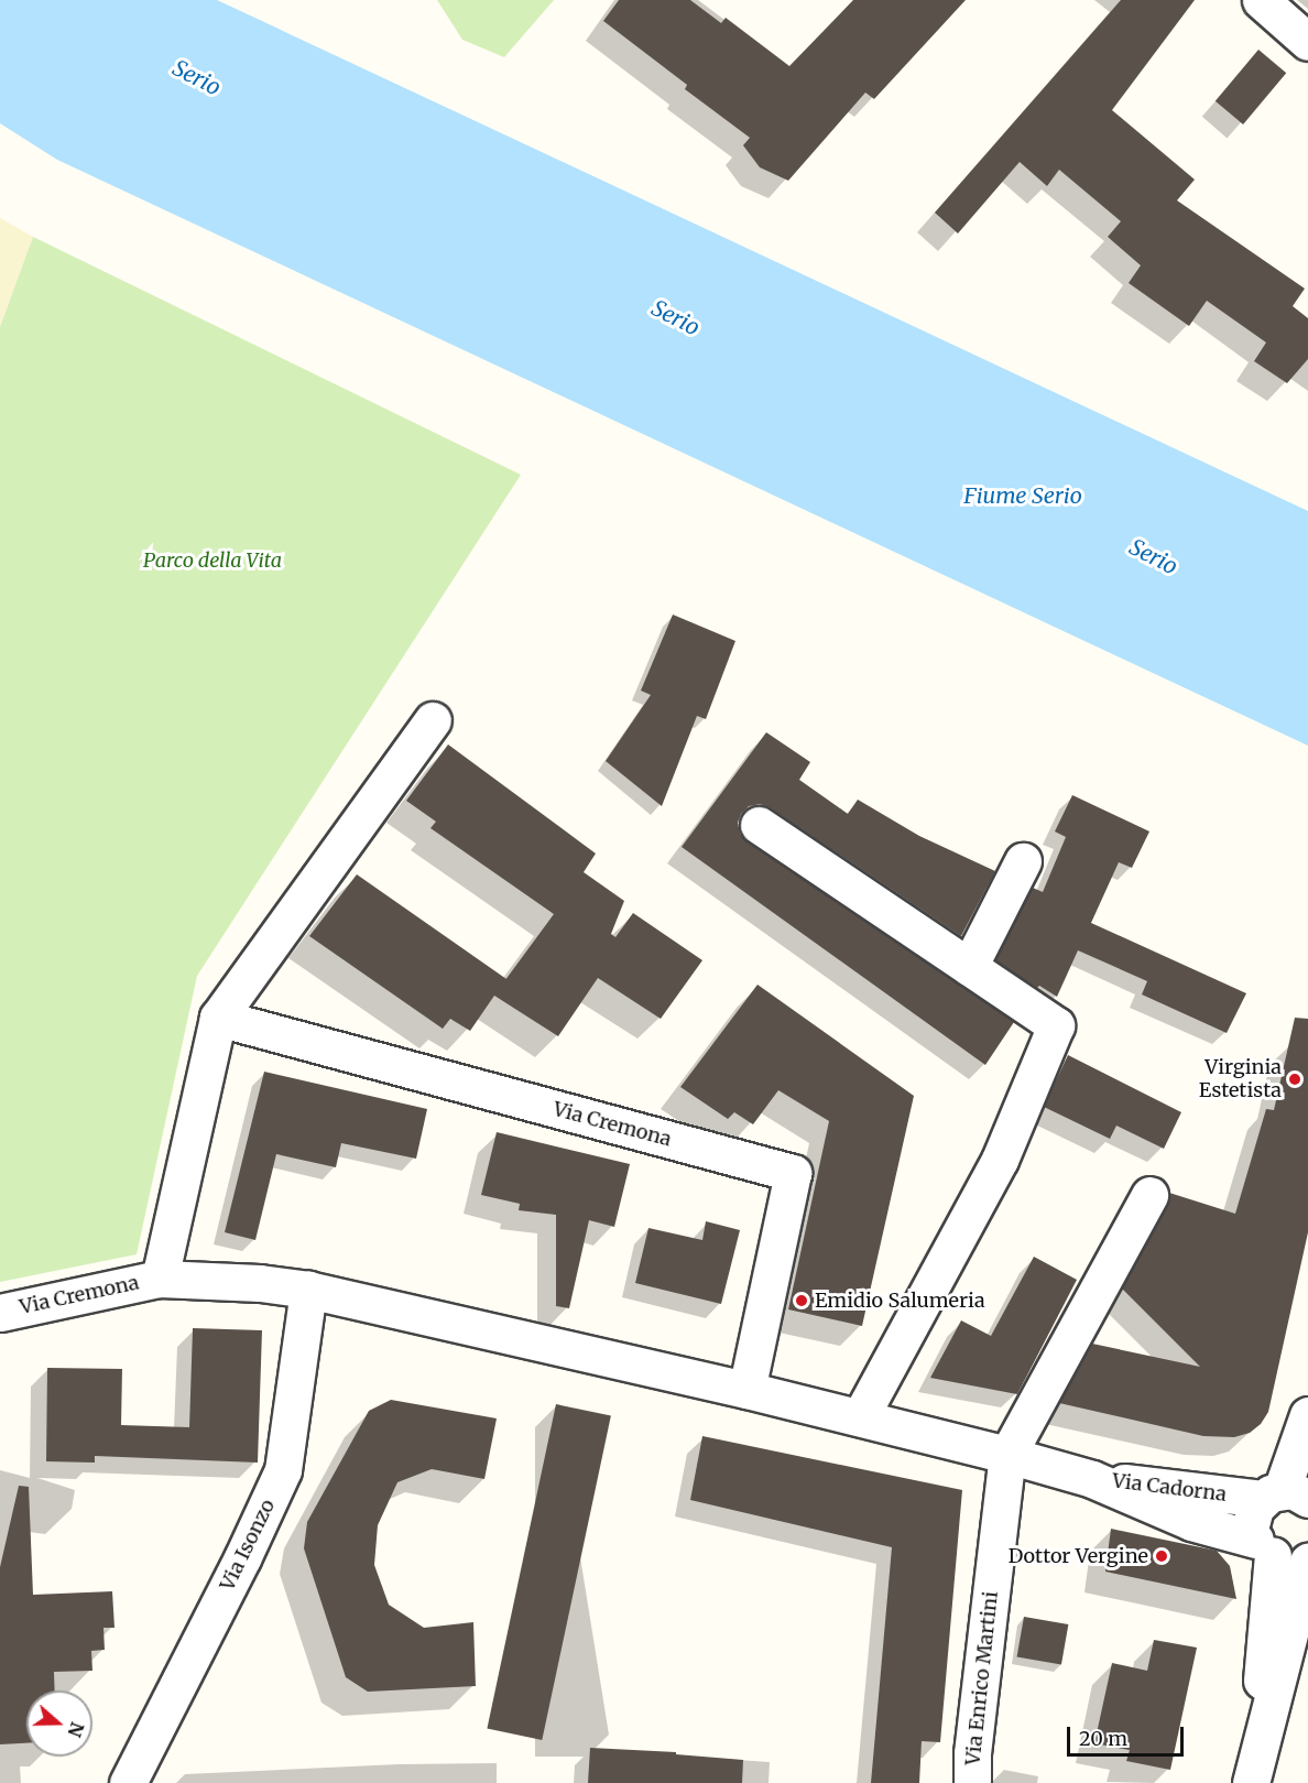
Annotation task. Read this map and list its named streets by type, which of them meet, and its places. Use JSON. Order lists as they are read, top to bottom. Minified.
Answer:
{"streets":{"street":["Via Cremona","Via Cadorna","Via Isonzo","Via Enrico Martini"]},"crossings":[["Via Cremona","Via Cadorna"],["Via Cremona","Via Isonzo"],["Via Cremona","Via Enrico Martini"]],"water":["Serio","Fiume Serio"],"parks":["Parco della Vita"],"places":["Virginia Estetista","Emidio Salumeria","Dottor Vergine"],"scale_bar":"20 m","north":"right"}
